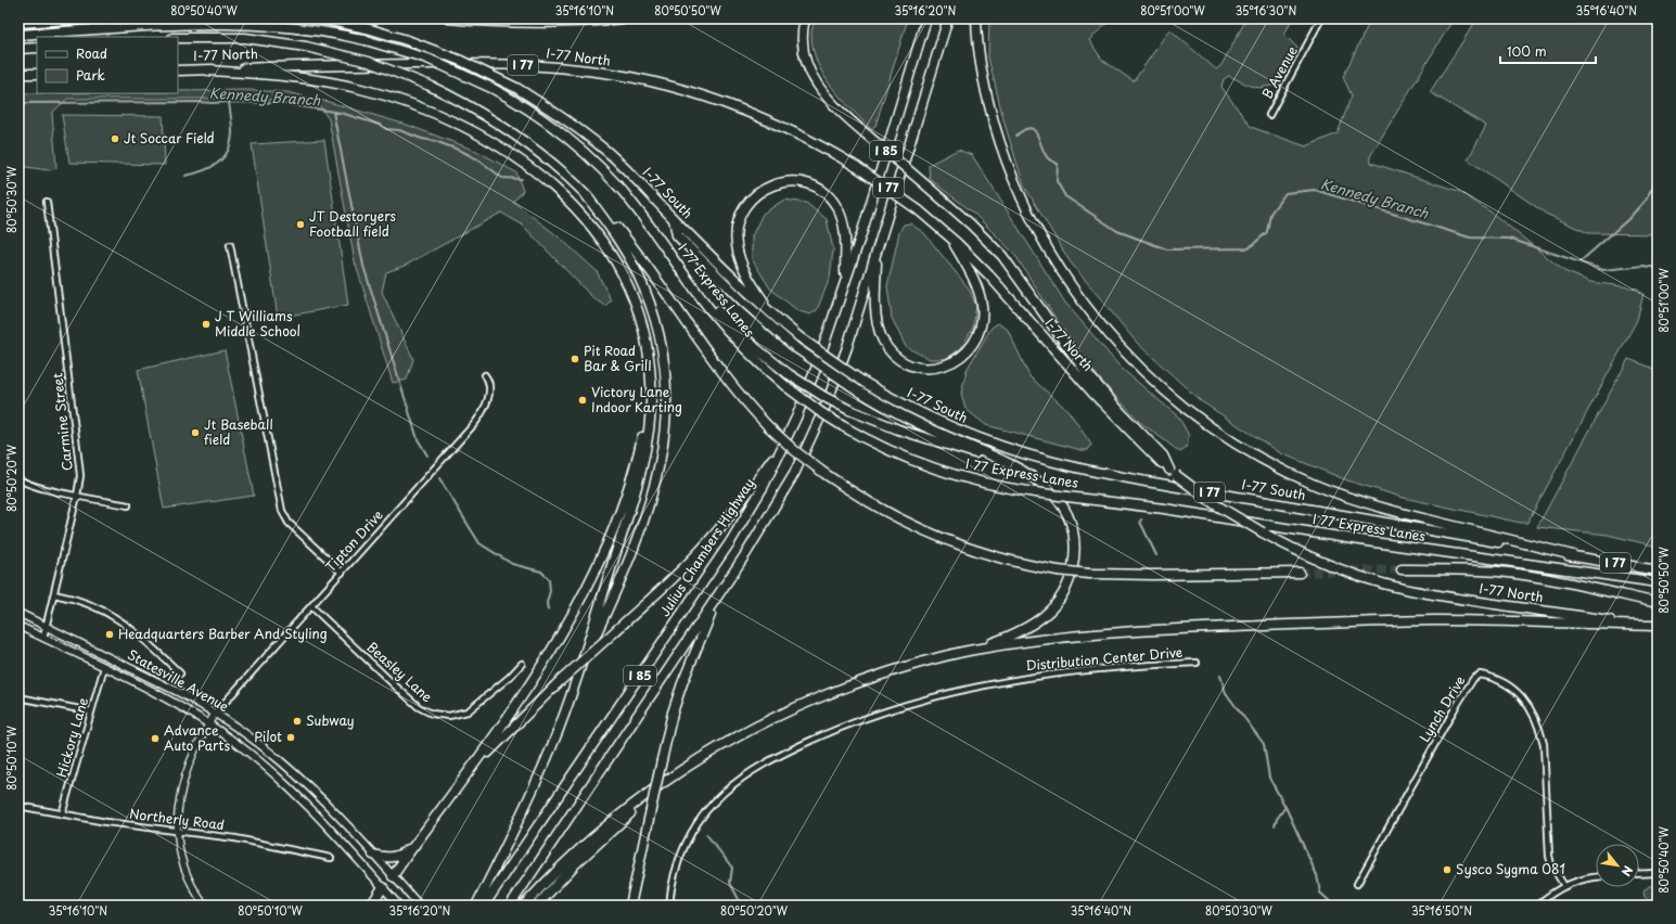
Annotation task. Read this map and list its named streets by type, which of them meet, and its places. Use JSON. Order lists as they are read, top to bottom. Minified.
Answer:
{"streets":{"highway":["I-77 North","I 77","I 85","I-77 South","I 77 Express Lanes","Julius Chambers Highway"],"main road":["Statesville Avenue"],"street":["B Avenue","Carmine Street","Tipton Drive","Distribution Center Drive","Beasley Lane","Lynch Drive","Hickory Lane","Northerly Road"]},"crossings":[["Carmine Street","Statesville Avenue"],["Tipton Drive","Beasley Lane"],["Tipton Drive","Statesville Avenue"],["Statesville Avenue","Hickory Lane"],["Hickory Lane","Northerly Road"]],"water":["Kennedy Branch"],"places":["Jt Soccar Field","JT Destoryers Football field","J T Williams Middle School","Pit Road Bar & Grill","Victory Lane Indoor Karting","Jt Baseball field","Headquarters Barber And Styling","Subway","Pilot","Advance Auto Parts","Sysco Sygma 081"],"legend":["Road","Park"],"scale_bar":"100 m","north":"bottom right","coordinates":["80°50'40\"W","35°16'10\"N","80°50'50\"W","35°16'20\"N","80°51'00\"W","35°16'30\"N","35°16'40\"N","80°50'30\"W","80°50'20\"W","80°50'10\"W","35°16'50\"N"]}
